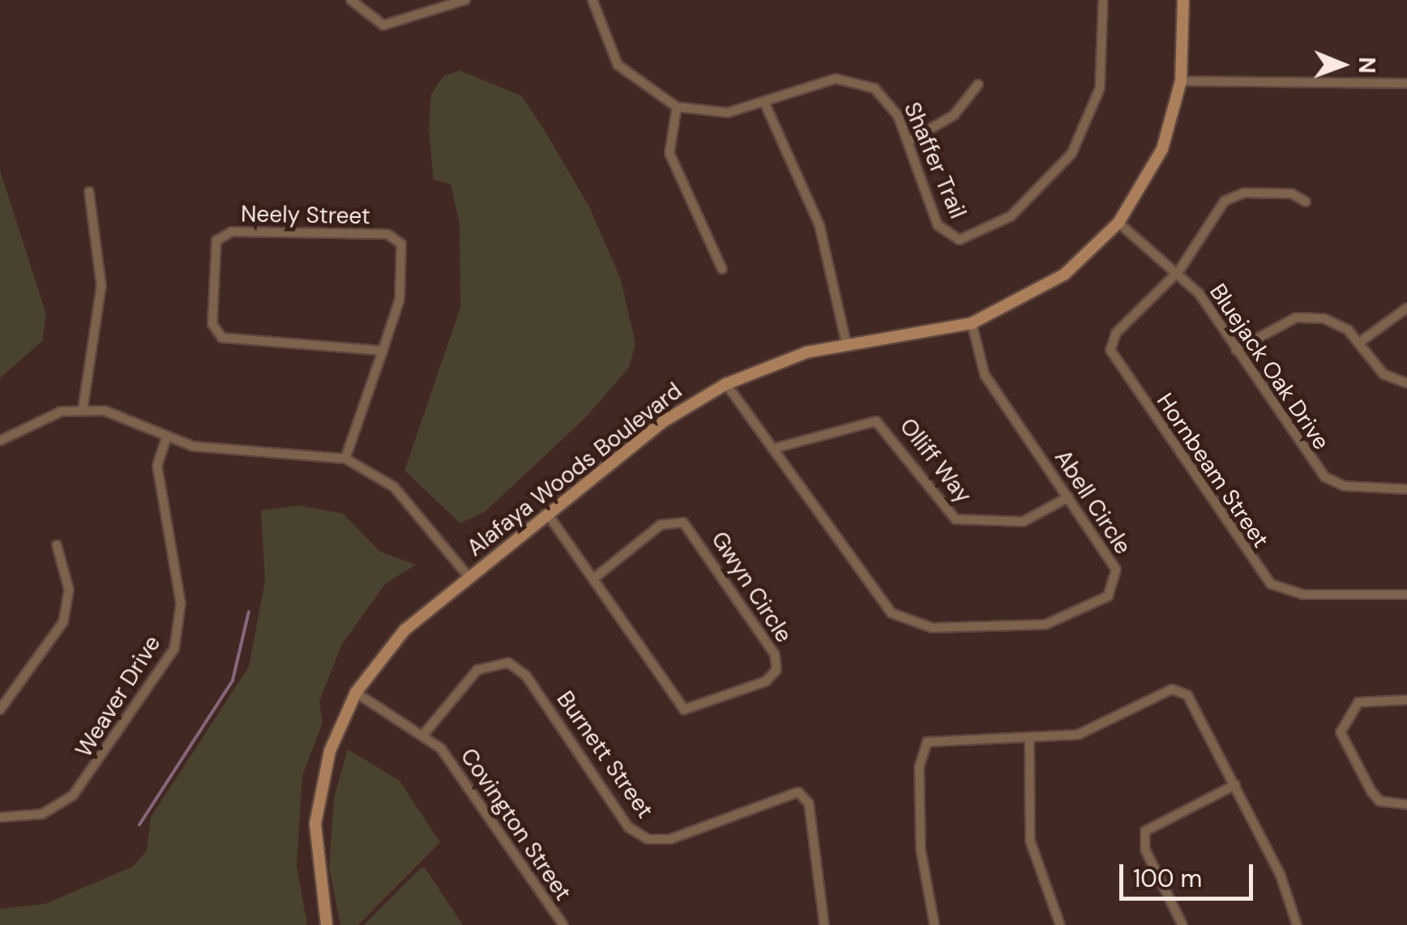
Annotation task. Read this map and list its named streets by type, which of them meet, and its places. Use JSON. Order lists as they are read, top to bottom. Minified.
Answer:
{"streets":{"street":["Shaffer Trail","Neely Street","Bluejack Oak Drive","Olliff Way","Alafaya Woods Boulevard","Hornbeam Street","Abell Circle","Gwyn Circle","Weaver Drive","Burnett Street","Covington Street"]},"crossings":[["Bluejack Oak Drive","Alafaya Woods Boulevard"],["Bluejack Oak Drive","Hornbeam Street"],["Olliff Way","Abell Circle"],["Alafaya Woods Boulevard","Abell Circle"],["Alafaya Woods Boulevard","Gwyn Circle"],["Alafaya Woods Boulevard","Covington Street"],["Burnett Street","Covington Street"]],"scale_bar":"100 m","north":"right"}
